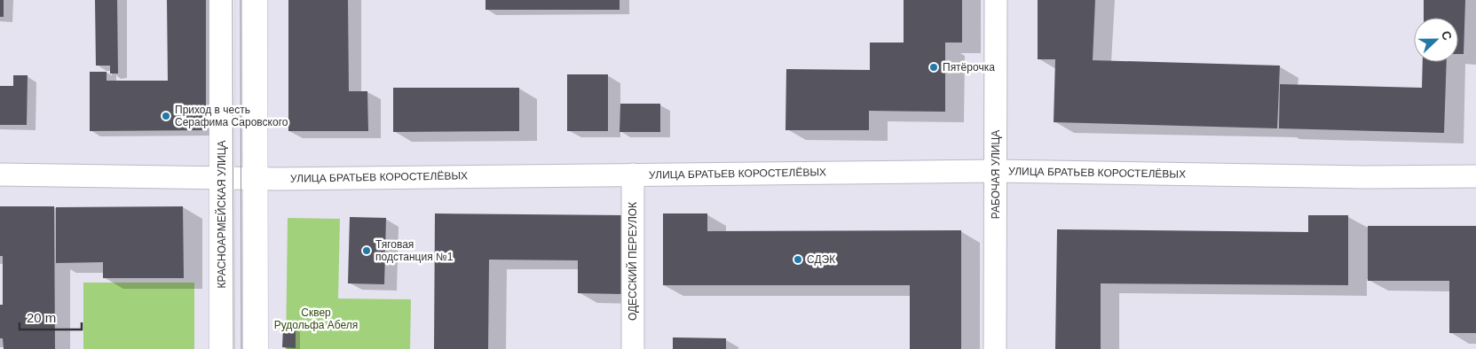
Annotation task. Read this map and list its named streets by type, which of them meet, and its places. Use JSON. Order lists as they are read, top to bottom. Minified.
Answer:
{"streets":{"main road":["КРАСНОАРМЕЙСКАЯ УЛИЦА"],"street":["УЛИЦА БРАТЬЕВ КОРОСТЕЛЁВЫХ","РАБОЧАЯ УЛИЦА","ОДЕССКИЙ ПЕРЕУЛОК"]},"crossings":[["УЛИЦА БРАТЬЕВ КОРОСТЕЛЁВЫХ","РАБОЧАЯ УЛИЦА"],["УЛИЦА БРАТЬЕВ КОРОСТЕЛЁВЫХ","КРАСНОАРМЕЙСКАЯ УЛИЦА"],["УЛИЦА БРАТЬЕВ КОРОСТЕЛЁВЫХ","ОДЕССКИЙ ПЕРЕУЛОК"]],"parks":["Сквер Рудольфа Абеля"],"places":["Пятёрочка","Приход в честь Серафима Саровского","Тяговая подстанция №1","СДЭК"],"scale_bar":"20 m","north":"right"}
